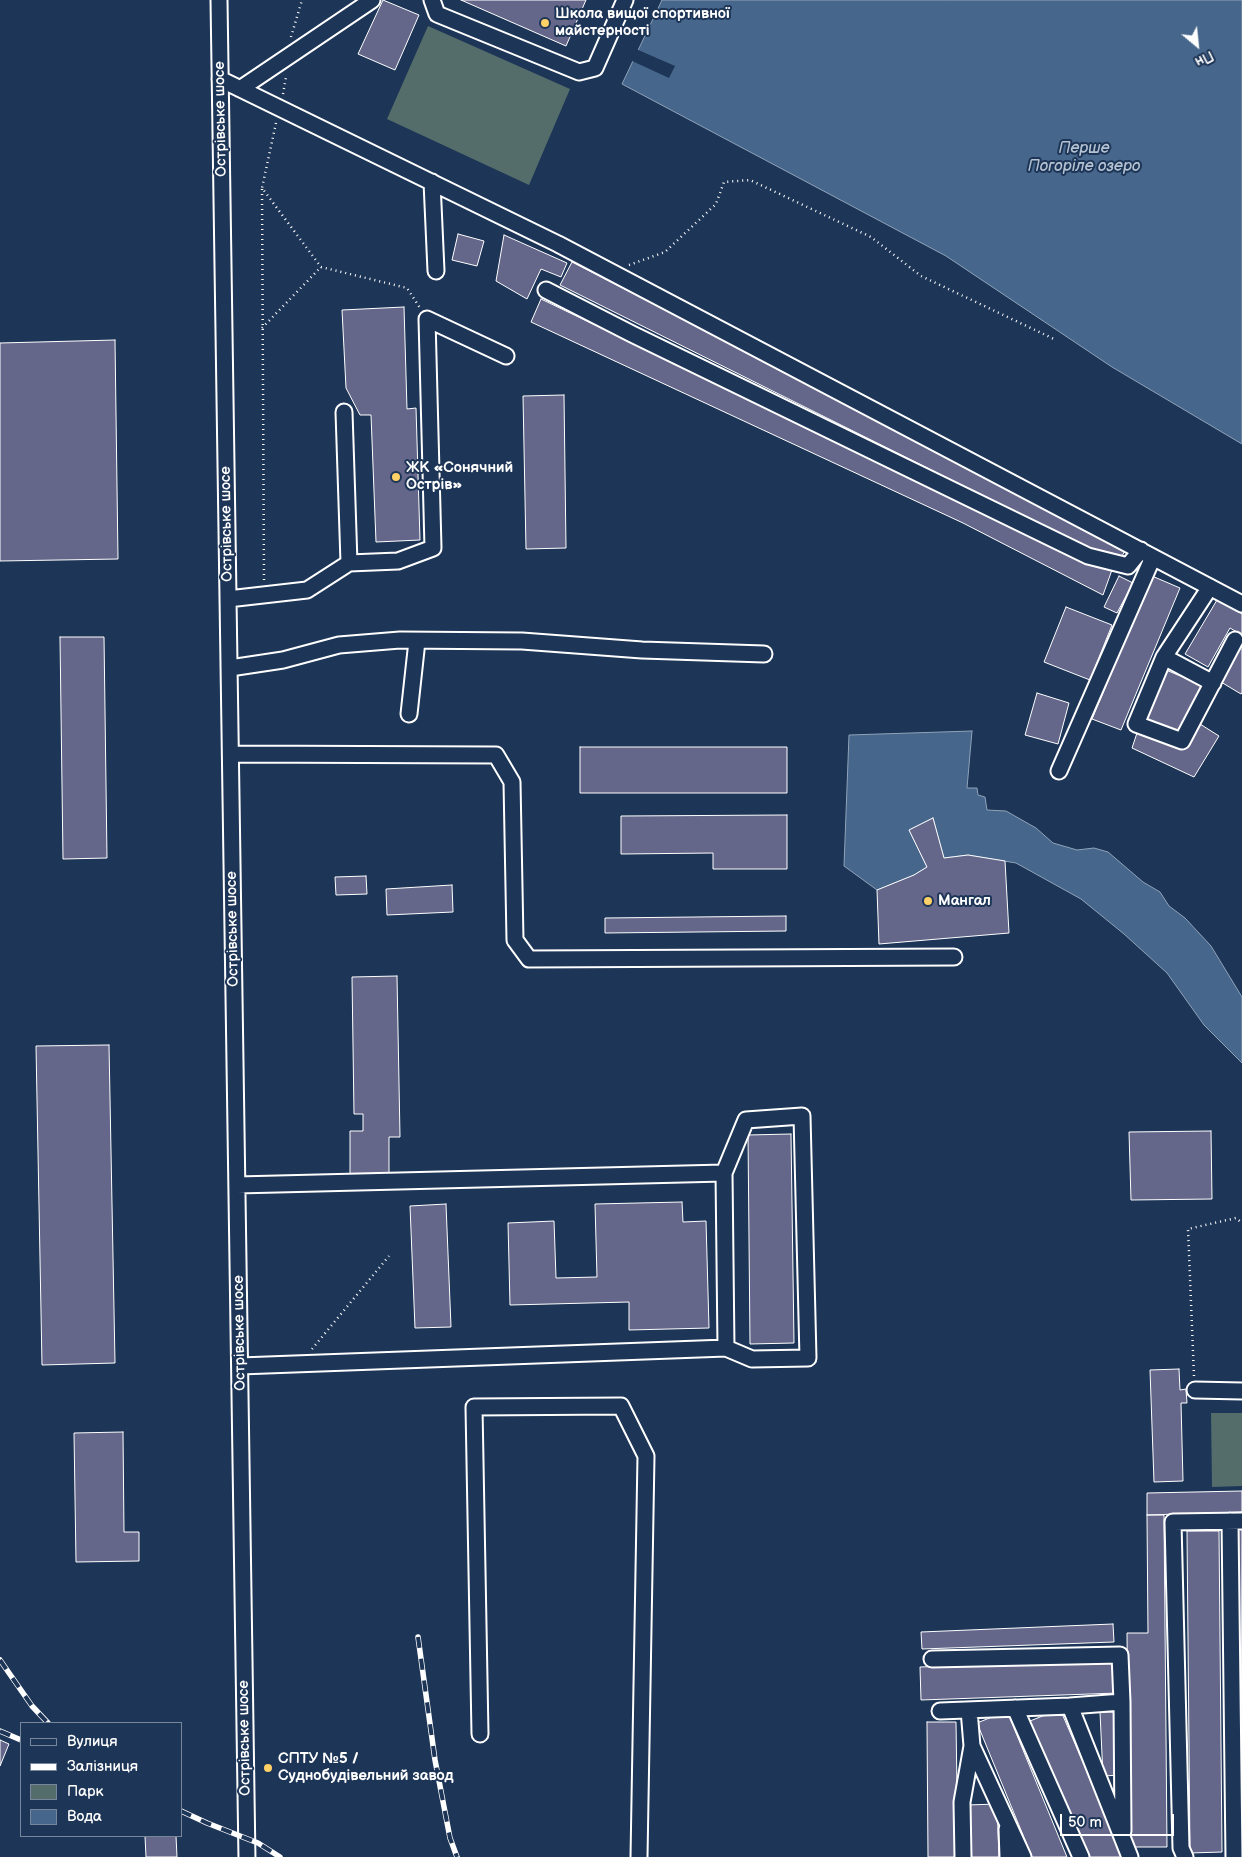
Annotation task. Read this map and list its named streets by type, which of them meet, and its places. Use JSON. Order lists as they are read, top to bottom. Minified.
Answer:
{"streets":{"street":["Острівське шосе"]},"water":["Перше Погоріле озеро"],"places":["Школа вищої спортивної майстерності","ЖК «Сонячний Острів»","Мангал","СПТУ №5 / Суднобудівельний завод"],"legend":["Вулиця","Залізниця","Парк","Вода"],"scale_bar":"50 m","north":"bottom right"}
